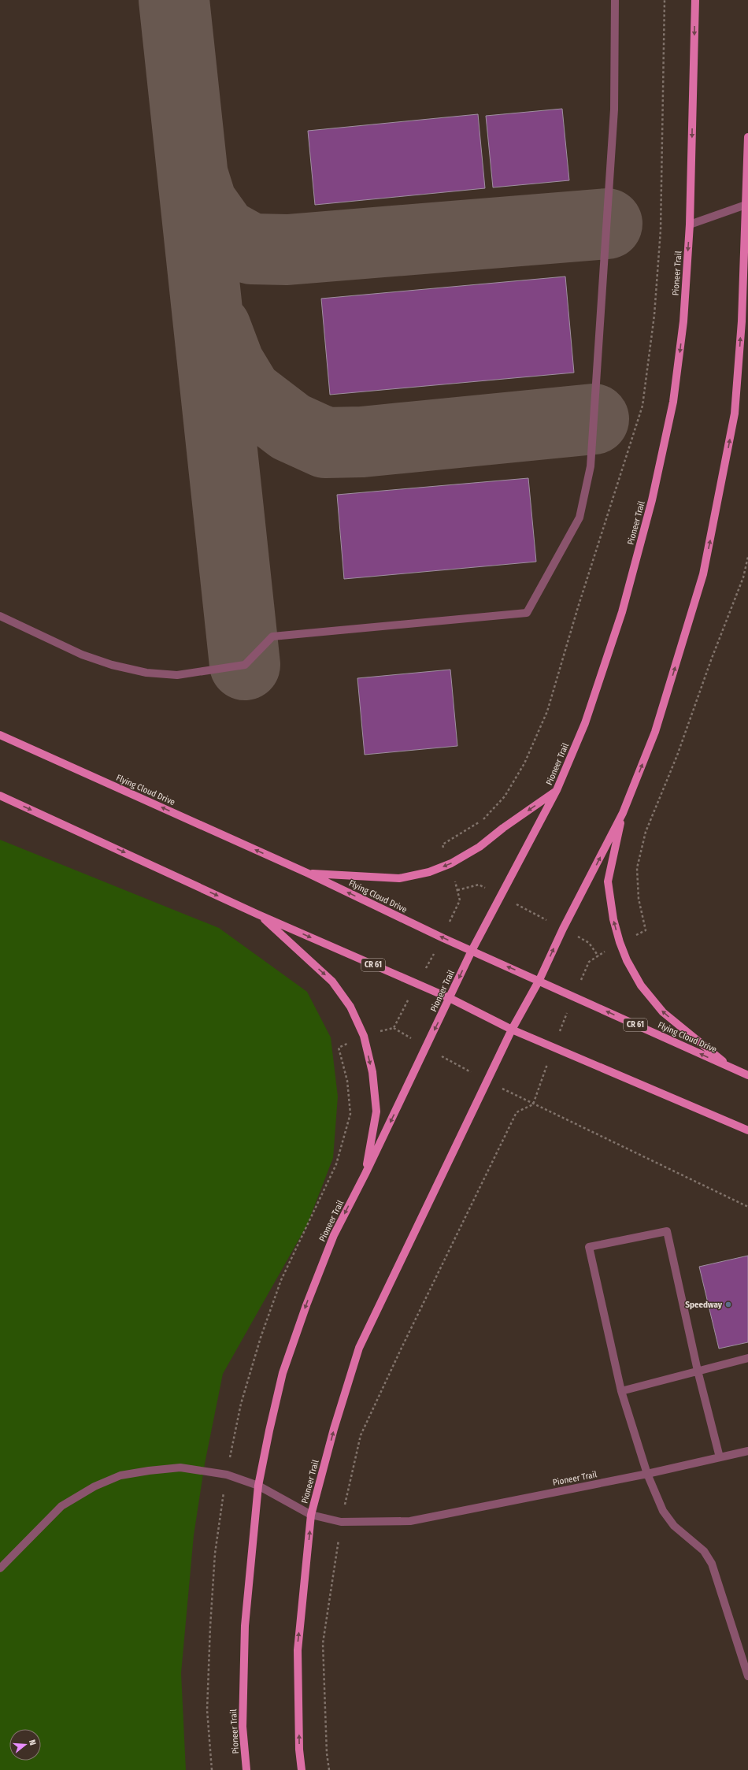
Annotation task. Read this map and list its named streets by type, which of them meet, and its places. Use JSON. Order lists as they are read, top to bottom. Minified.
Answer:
{"streets":{"main road":["Pioneer Trail","Flying Cloud Drive","CR 61"]},"crossings":[["Pioneer Trail","Flying Cloud Drive"],["Pioneer Trail","CR 61"]],"places":["Speedway"],"north":"right"}
